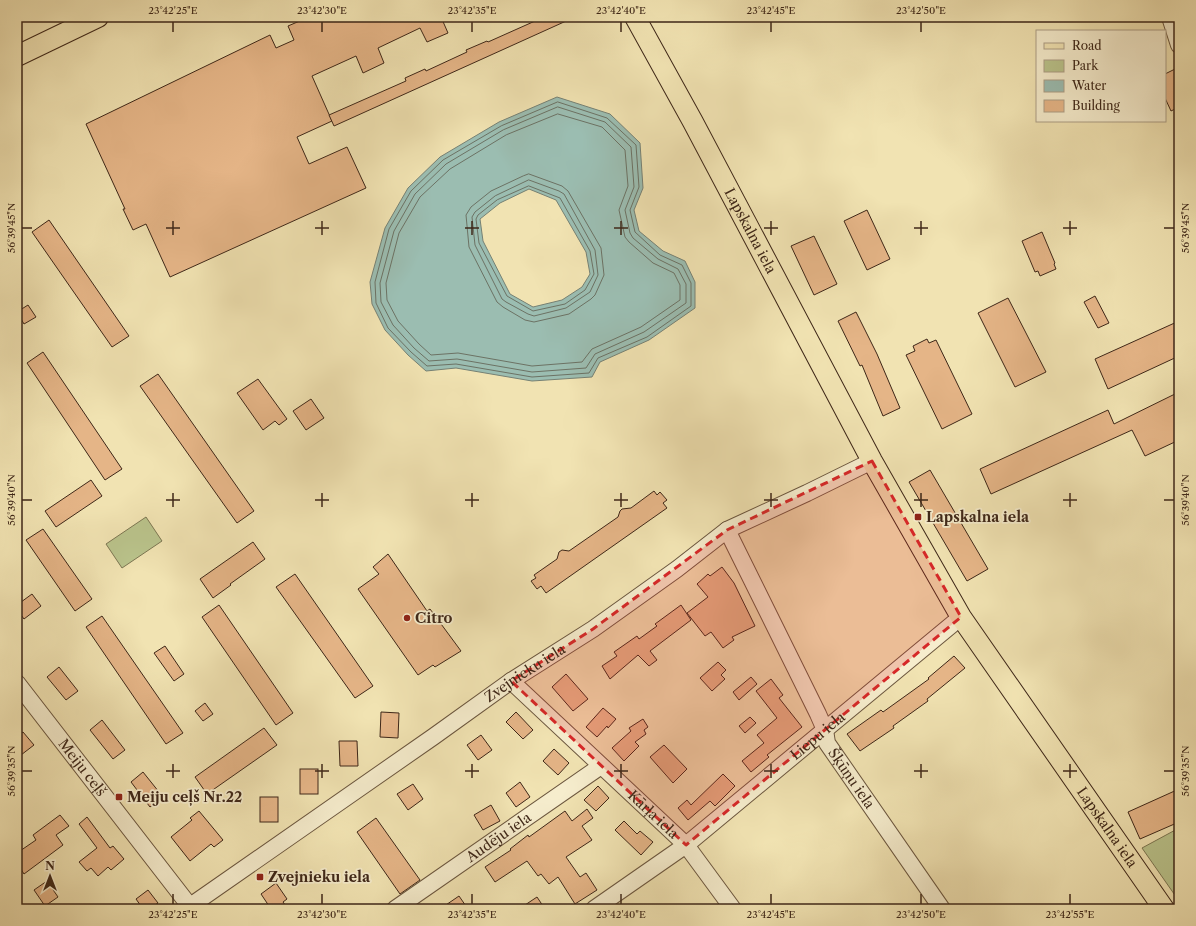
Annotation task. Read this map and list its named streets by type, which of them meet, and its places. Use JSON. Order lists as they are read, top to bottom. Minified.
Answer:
{"streets":{"main road":["Lapskalna iela"],"street":["Zvejnieku iela","Liepu iela","Meiju ceļš","Šķūņu iela","Kārļa iela","Audēju iela"]},"crossings":[["Lapskalna iela","Zvejnieku iela"],["Lapskalna iela","Liepu iela"],["Zvejnieku iela","Meiju ceļš"],["Zvejnieku iela","Šķūņu iela"],["Zvejnieku iela","Kārļa iela"],["Liepu iela","Šķūņu iela"],["Liepu iela","Kārļa iela"],["Kārļa iela","Audēju iela"]],"places":{"transit":["Lapskalna iela","Meiju ceļš Nr.22","Zvejnieku iela"],"other":["Citro"]},"legend":["Road","Park","Water","Building"],"north":"top","coordinates":["23°42'25\"E","23°42'30\"E","23°42'35\"E","23°42'40\"E","23°42'45\"E","23°42'50\"E","56°39'45\"N","56°39'40\"N","56°39'35\"N","23°42'55\"E"]}
